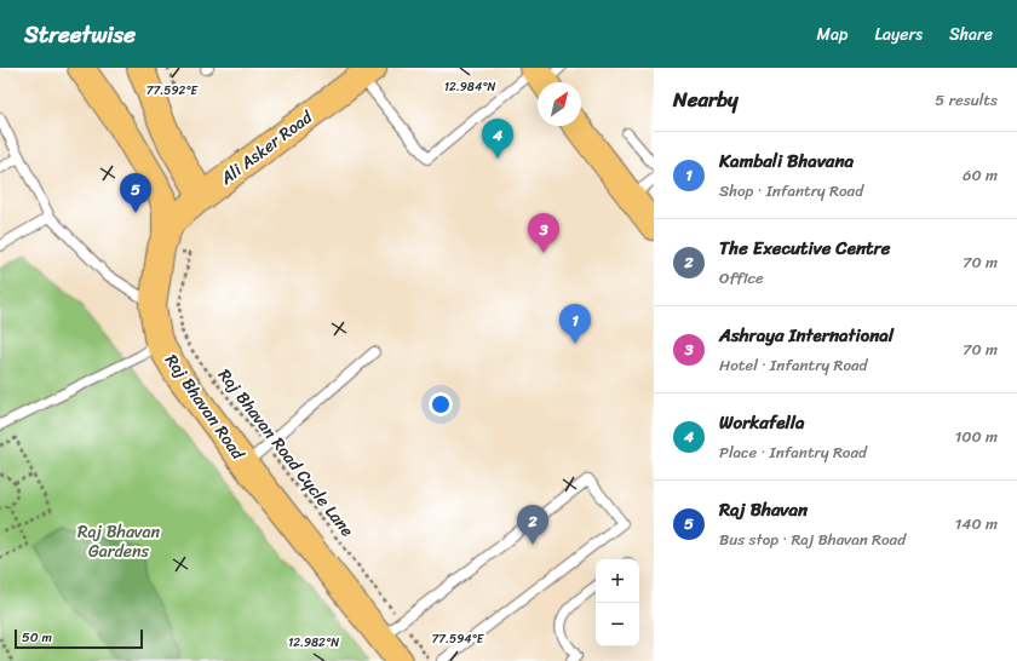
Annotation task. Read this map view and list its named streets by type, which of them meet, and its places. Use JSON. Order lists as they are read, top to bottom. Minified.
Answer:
{"streets":{"main road":["Ali Asker Road","Raj Bhavan Road"],"path":["Raj Bhavan Road Cycle Lane"]},"crossings":[["Ali Asker Road","Raj Bhavan Road"],["Ali Asker Road","Raj Bhavan Road Cycle Lane"],["Raj Bhavan Road","Raj Bhavan Road Cycle Lane"]],"parks":["Raj Bhavan Gardens"],"scale_bar":"50 m","north":"top right","page":{"header":"Streetwise","nav":["Map","Layers","Share"],"heading":["Nearby","5 results"],"pins":["4","5","3","1","2"],"list":[{"mark":"1","name":"Kambali Bhavana","note":"Shop · Infantry Road","value":"60 m"},{"mark":"2","name":"The Executive Centre","note":"Office","value":"70 m"},{"mark":"3","name":"Ashraya International","note":"Hotel · Infantry Road","value":"70 m"},{"mark":"4","name":"Workafella","note":"Place · Infantry Road","value":"100 m"},{"mark":"5","name":"Raj Bhavan","note":"Bus stop · Raj Bhavan Road","value":"140 m"}],"map_buttons":["+","−"],"scale":"50 m"},"coordinates":["12.984°N","77.592°E","77.594°E","12.982°N"]}
